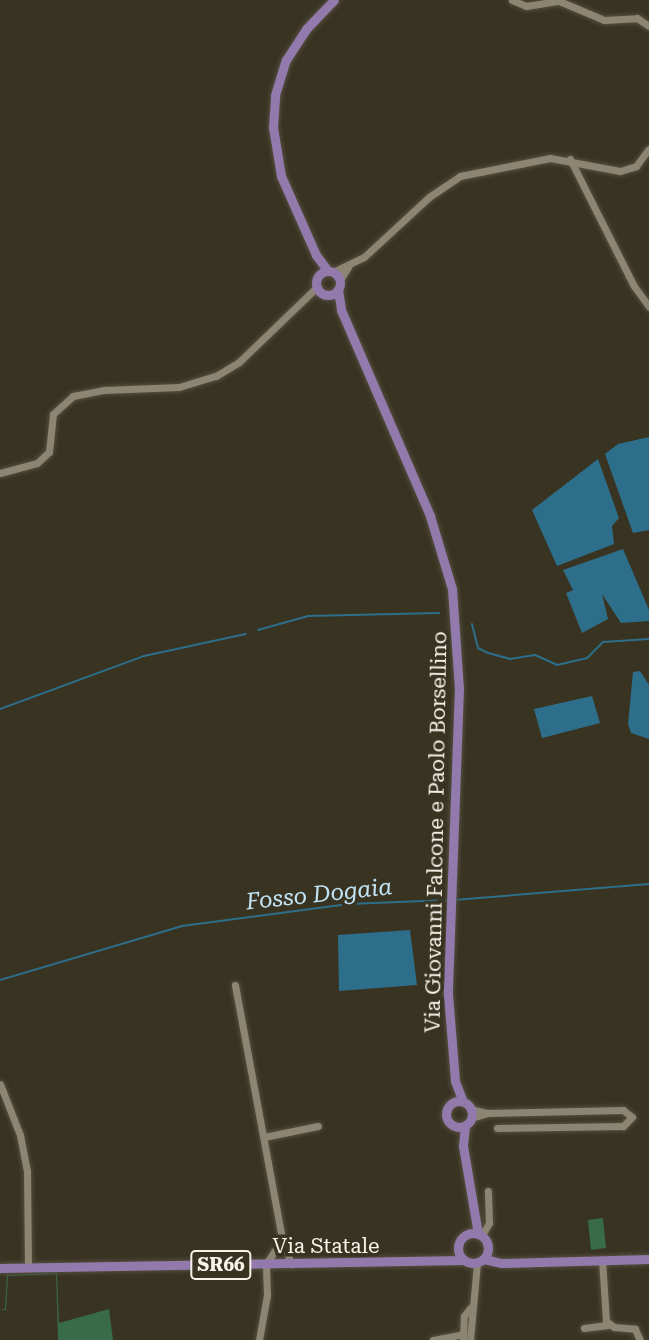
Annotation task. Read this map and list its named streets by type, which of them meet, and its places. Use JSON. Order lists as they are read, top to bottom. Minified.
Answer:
{"streets":{"main road":["Via Giovanni Falcone e Paolo Borsellino","Via Statale","SR66"]},"crossings":[["Via Giovanni Falcone e Paolo Borsellino","SR66"],["Via Statale","SR66"]],"water":["Fosso Dogaia"]}
